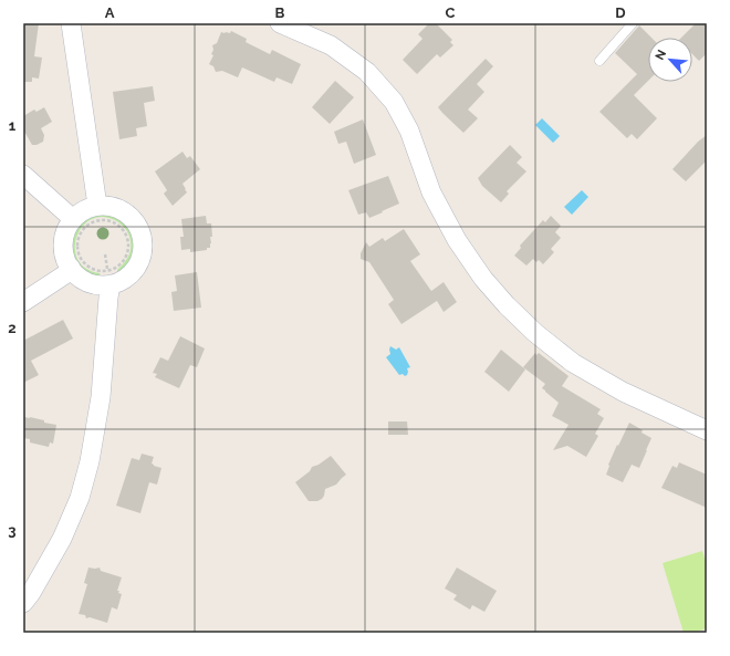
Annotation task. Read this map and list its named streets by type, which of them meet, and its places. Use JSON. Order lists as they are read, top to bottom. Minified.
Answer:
{"north":"top left","grid":{"columns":["A","B","C","D"],"rows":["1","2","3"]}}
